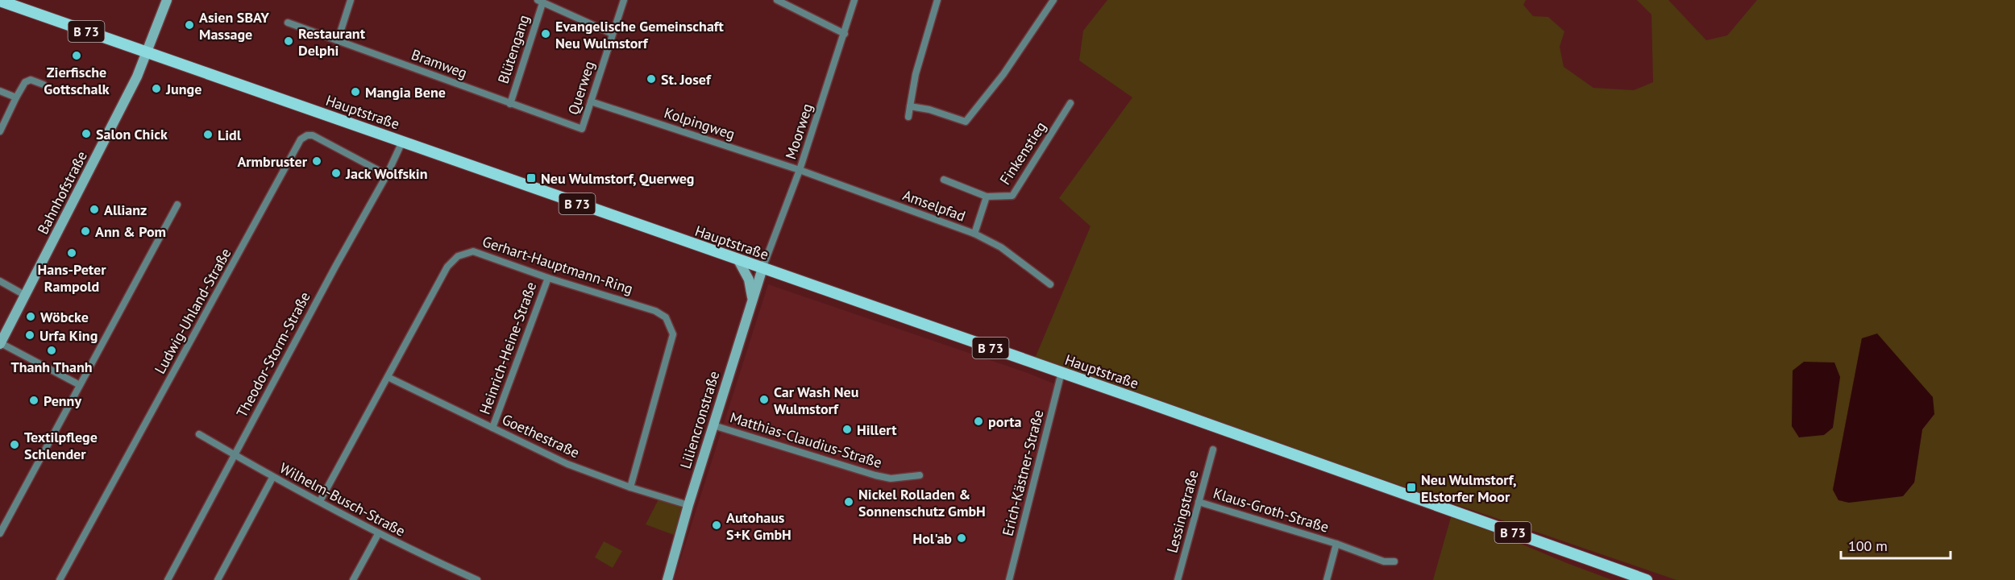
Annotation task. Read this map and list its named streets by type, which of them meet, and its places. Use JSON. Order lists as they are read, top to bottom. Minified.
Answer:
{"streets":{"main road":["B 73","Hauptstraße"],"street":["Blütengang","Bramweg","Querweg","Kolpingweg","Moorweg","Finkenstieg","Bahnhofstraße","Amselpfad","Gerhart-Hauptmann-Ring","Ludwig-Uhland-Straße","Heinrich-Heine-Straße","Theodor-Storm-Straße","Liliencronstraße","Goethestraße","Matthias-Claudius-Straße","Erich-Kästner-Straße","Wilhelm-Busch-Straße","Klaus-Groth-Straße","Lessingstraße"]},"crossings":[["Blütengang","Bramweg"],["Bramweg","Querweg"],["Querweg","Kolpingweg"],["Hauptstraße","Moorweg"],["Hauptstraße","Bahnhofstraße"],["Hauptstraße","Theodor-Storm-Straße"],["Hauptstraße","Liliencronstraße"],["Hauptstraße","Erich-Kästner-Straße"],["Kolpingweg","Moorweg"],["Kolpingweg","Amselpfad"],["Moorweg","Amselpfad"],["Moorweg","Liliencronstraße"],["Finkenstieg","Amselpfad"],["Gerhart-Hauptmann-Ring","Heinrich-Heine-Straße"],["Gerhart-Hauptmann-Ring","Goethestraße"],["Gerhart-Hauptmann-Ring","Wilhelm-Busch-Straße"],["Ludwig-Uhland-Straße","Theodor-Storm-Straße"],["Heinrich-Heine-Straße","Goethestraße"],["Theodor-Storm-Straße","Wilhelm-Busch-Straße"],["Liliencronstraße","Goethestraße"],["Liliencronstraße","Matthias-Claudius-Straße"],["Klaus-Groth-Straße","Lessingstraße"]],"places":{"other":["Asien SBAY Massage","Evangelische Gemeinschaft Neu Wulmstorf","Restaurant Delphi","Zierfische Gottschalk","St. Josef","Junge","Mangia Bene","Salon Chick","Lidl","Armbruster","Jack Wolfskin","Allianz","Ann & Pom","Hans-Peter Rampold","Wöbcke","Urfa King","Thanh Thanh","Car Wash Neu Wulmstorf","Penny","porta","Hillert","Textilpflege Schlender","Nickel Rolladen & Sonnenschutz GmbH","Autohaus S+K GmbH","Hol'ab"],"transit":["Neu Wulmstorf, Querweg","Neu Wulmstorf, Elstorfer Moor"]},"scale_bar":"100 m"}
